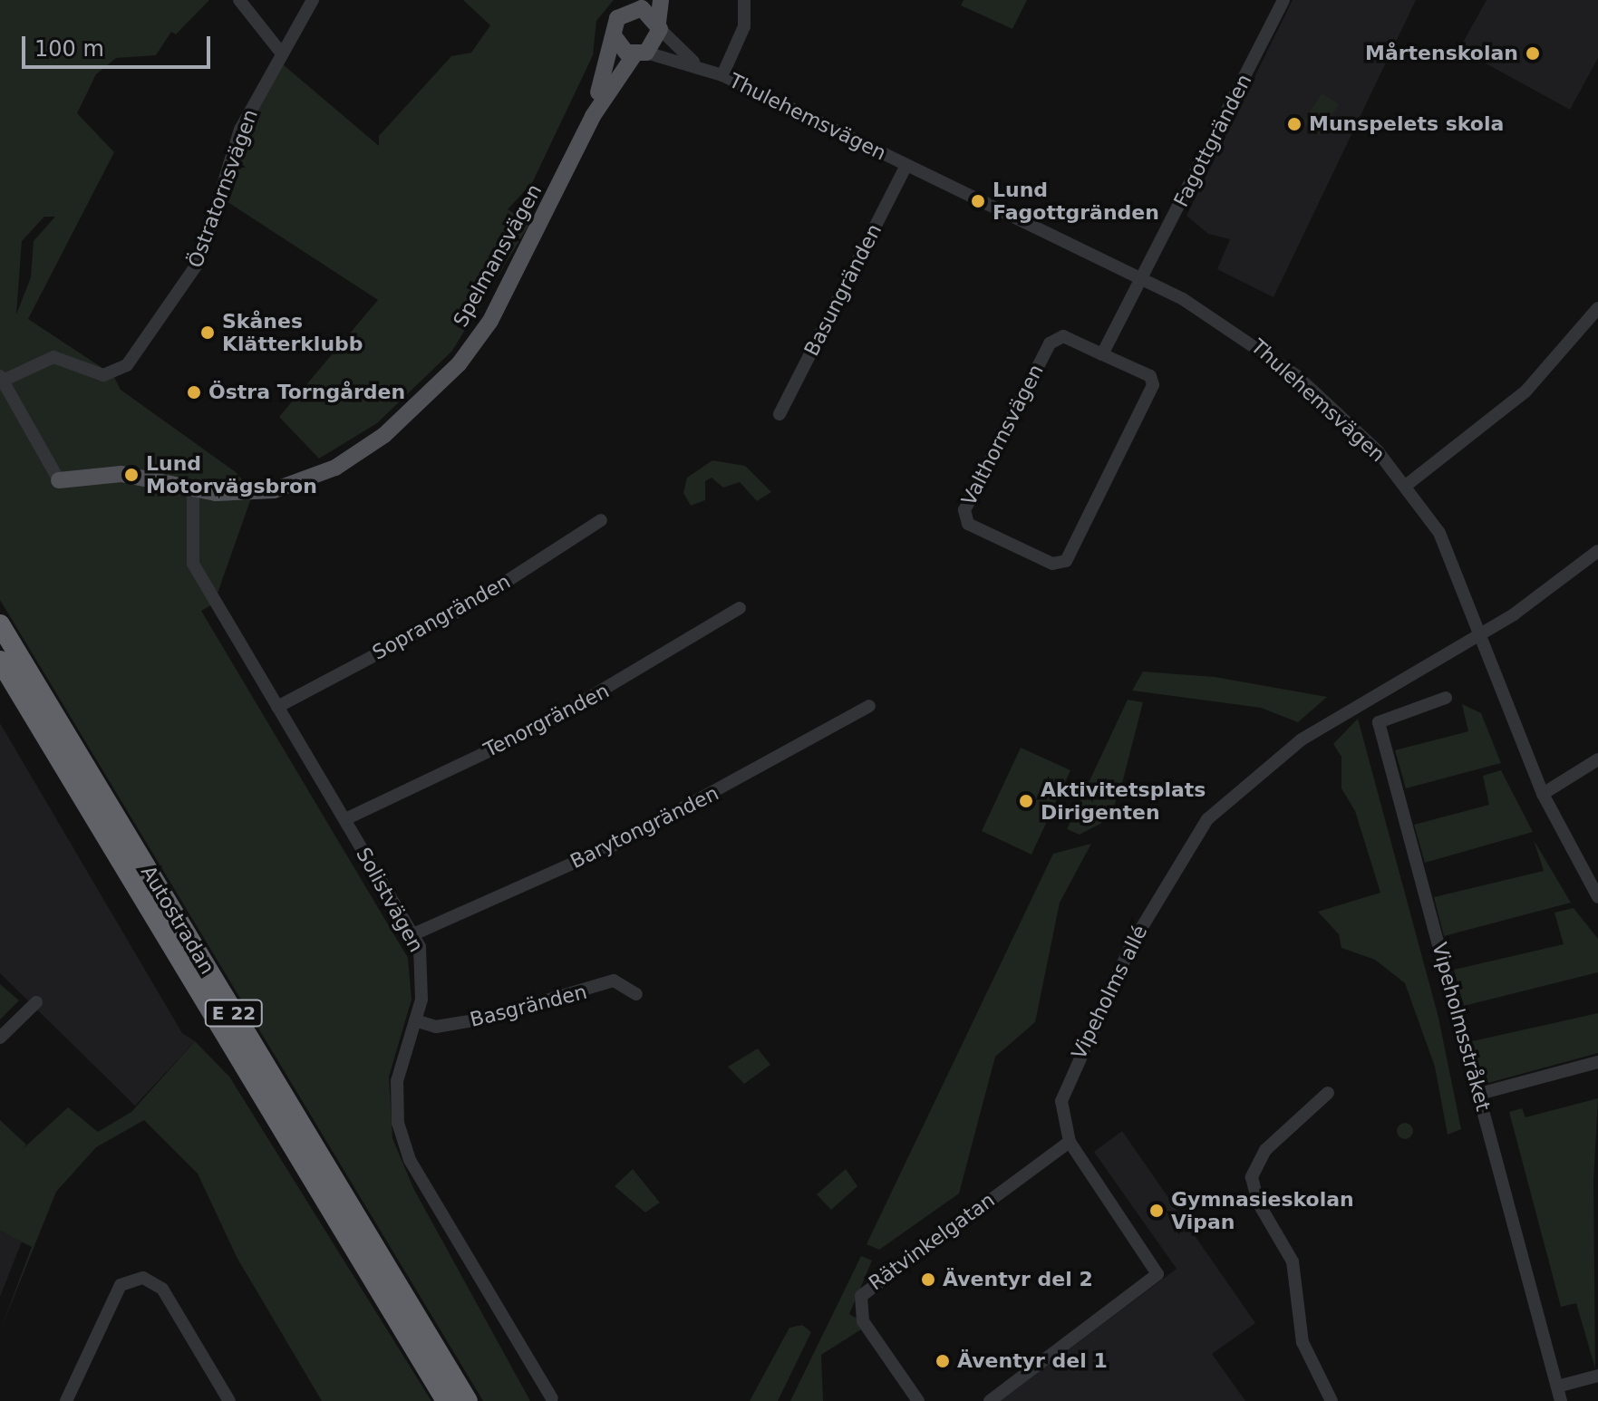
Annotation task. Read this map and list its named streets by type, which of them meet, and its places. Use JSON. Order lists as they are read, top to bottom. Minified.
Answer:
{"streets":{"highway":["Autostradan","E 22"],"main road":["Spelmansvägen"],"street":["Thulehemsvägen","Fagottgränden","Östratornsvägen","Basungränden","Valthornsvägen","Soprangränden","Tenorgränden","Barytongränden","Solistvägen","Vipeholms allé","Basgränden","Vipeholmsstråket","Rätvinkelgatan"]},"crossings":[["Thulehemsvägen","Fagottgränden"],["Thulehemsvägen","Spelmansvägen"],["Thulehemsvägen","Basungränden"],["Thulehemsvägen","Vipeholms allé"],["Spelmansvägen","Solistvägen"],["Soprangränden","Solistvägen"],["Tenorgränden","Solistvägen"],["Barytongränden","Solistvägen"],["Solistvägen","Basgränden"],["Vipeholms allé","Rätvinkelgatan"]],"places":["Mårtenskolan","Munspelets skola","Lund Fagottgränden","Skånes Klätterklubb","Östra Torngården","Lund Motorvägsbron","Aktivitetsplats Dirigenten","Gymnasieskolan Vipan","Äventyr del 2","Äventyr del 1"],"scale_bar":"100 m"}
